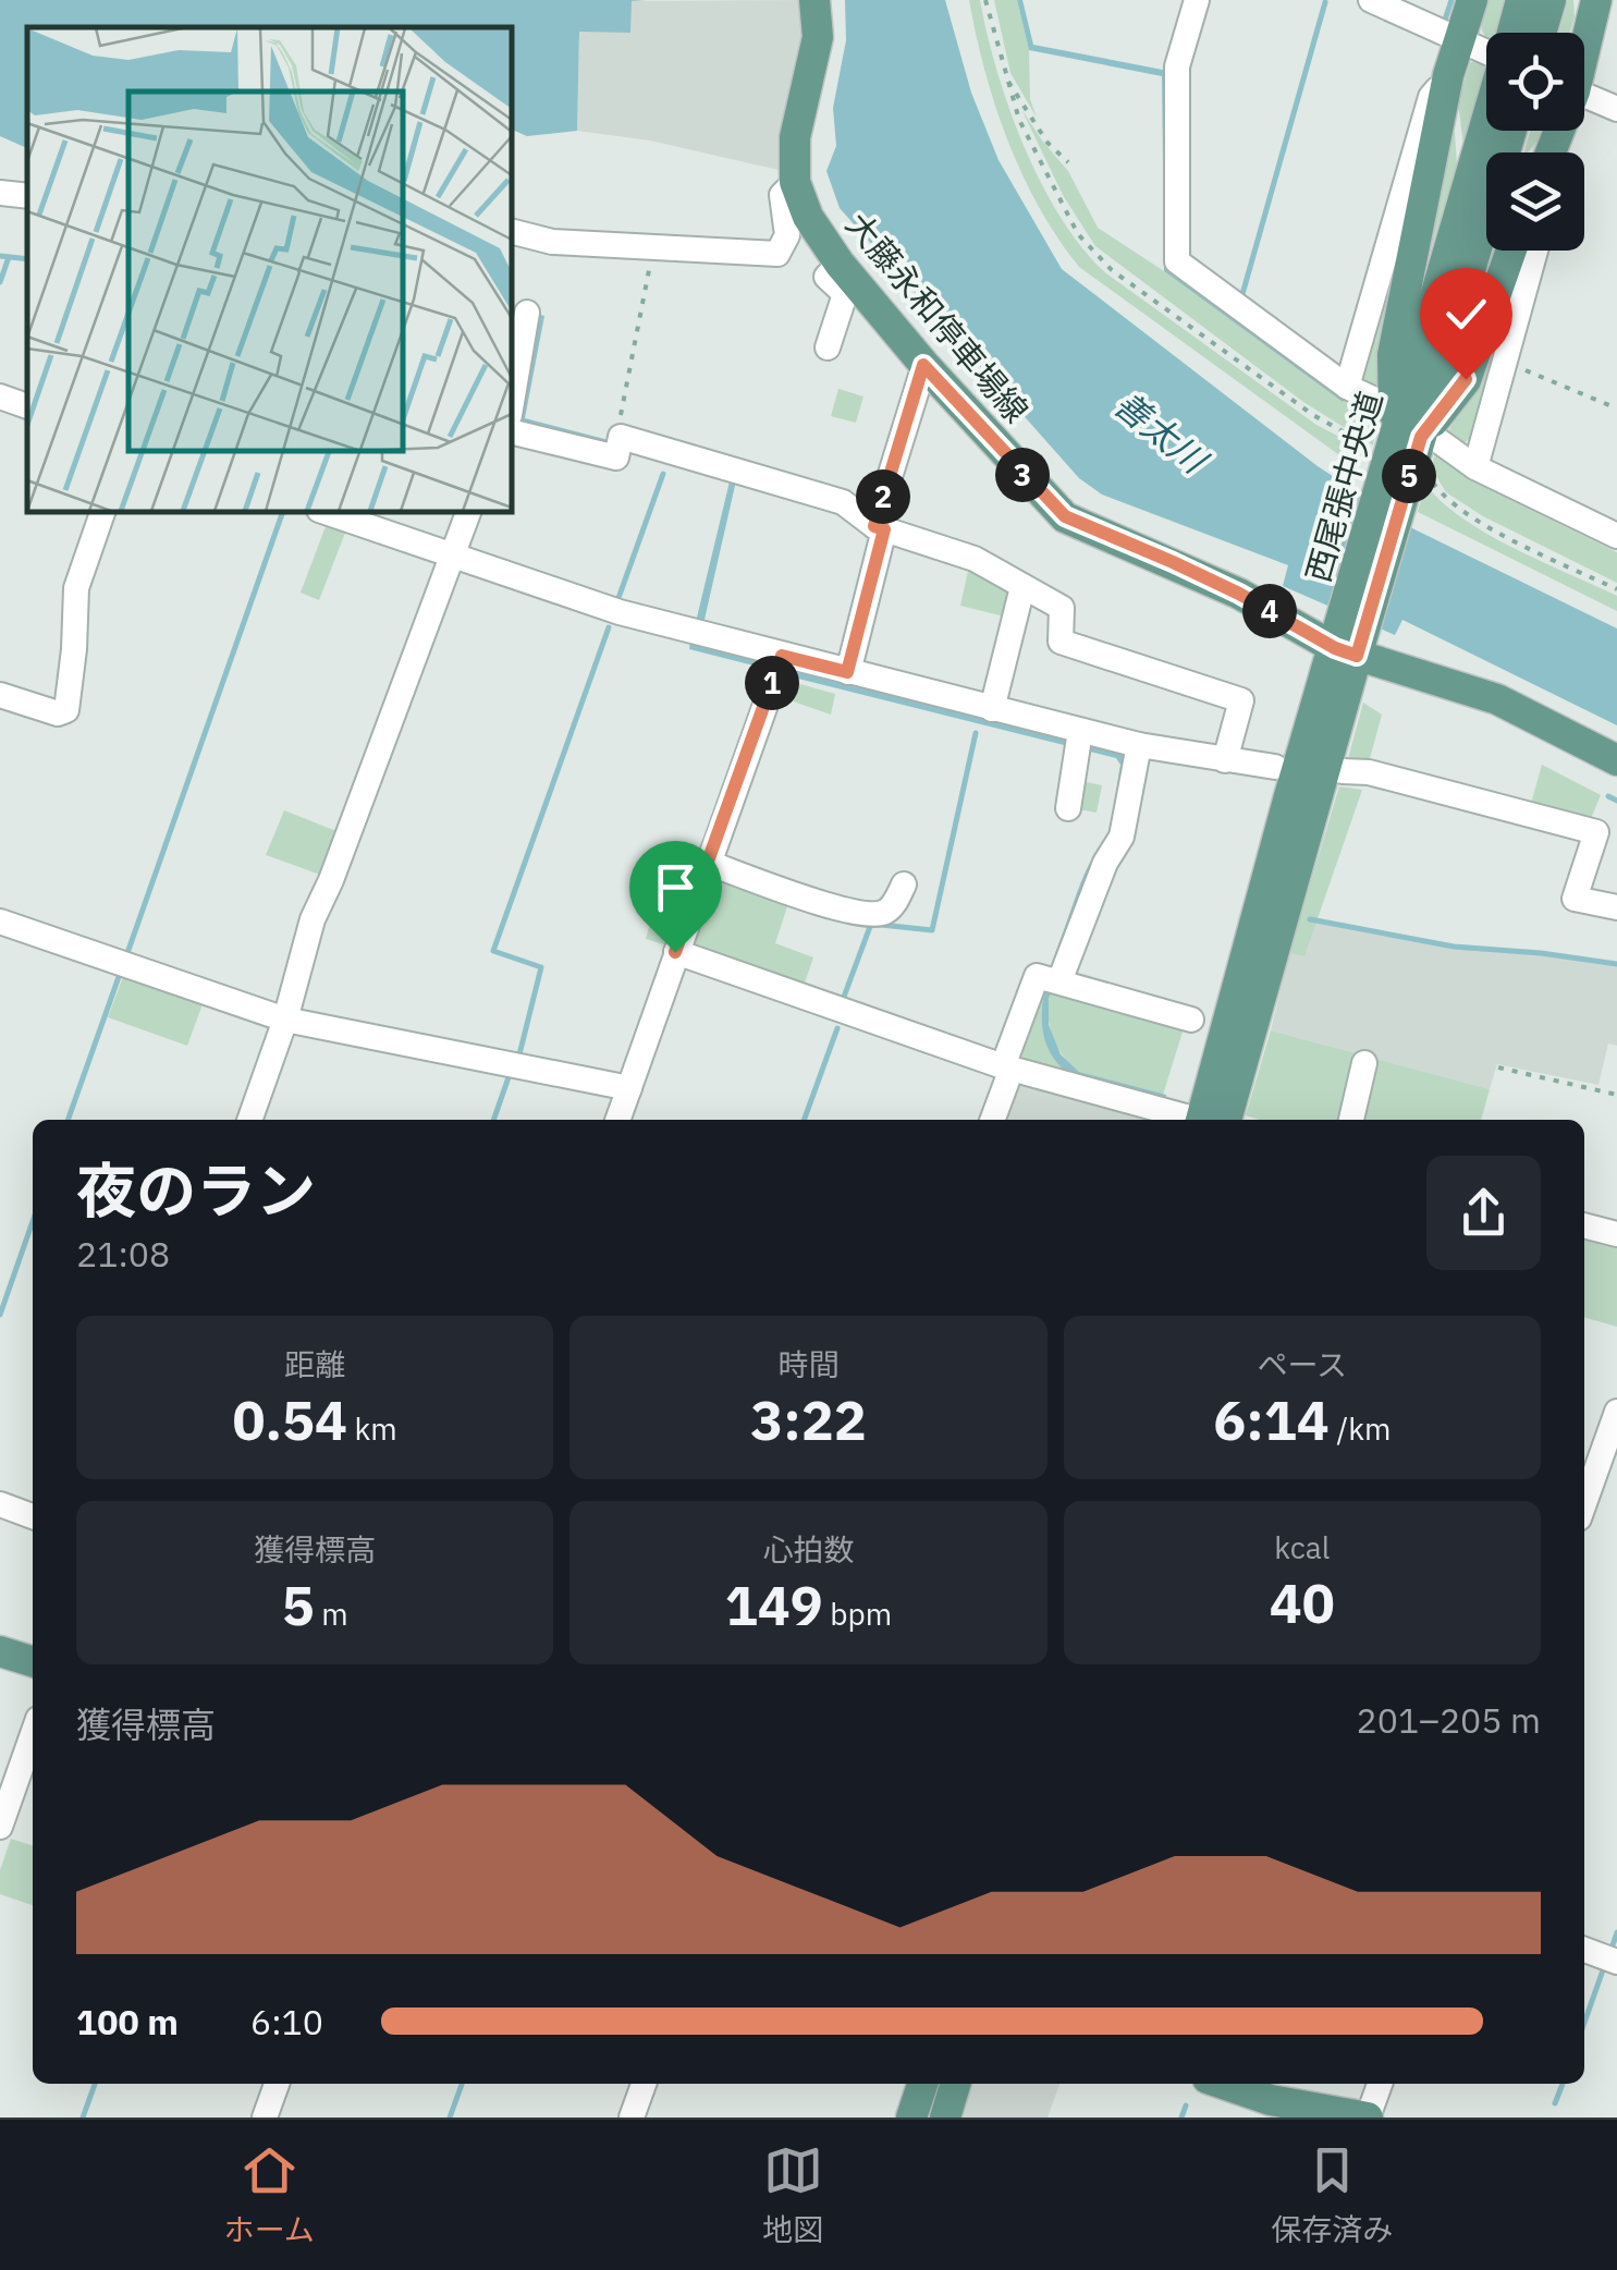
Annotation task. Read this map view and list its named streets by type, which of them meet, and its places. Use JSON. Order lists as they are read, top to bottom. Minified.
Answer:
{"streets":{"main road":["大藤永和停車場線","西尾張中央道"]},"crossings":[["大藤永和停車場線","西尾張中央道"]],"water":["善太川"],"page":{"pins":["3","5","2","4","1"],"heading":["夜のラン","21:08"],"stats":[["距離","0.54 km"],["時間","3:22"],["ペース","6:14 /km"],["獲得標高","5 m"],["心拍数","149 bpm"],["kcal","40"]],"chart":["獲得標高","201–205 m"],"list":[{"name":"100 m","note":"6:10"}],"tabs":["ホーム","地図","保存済み"]}}
